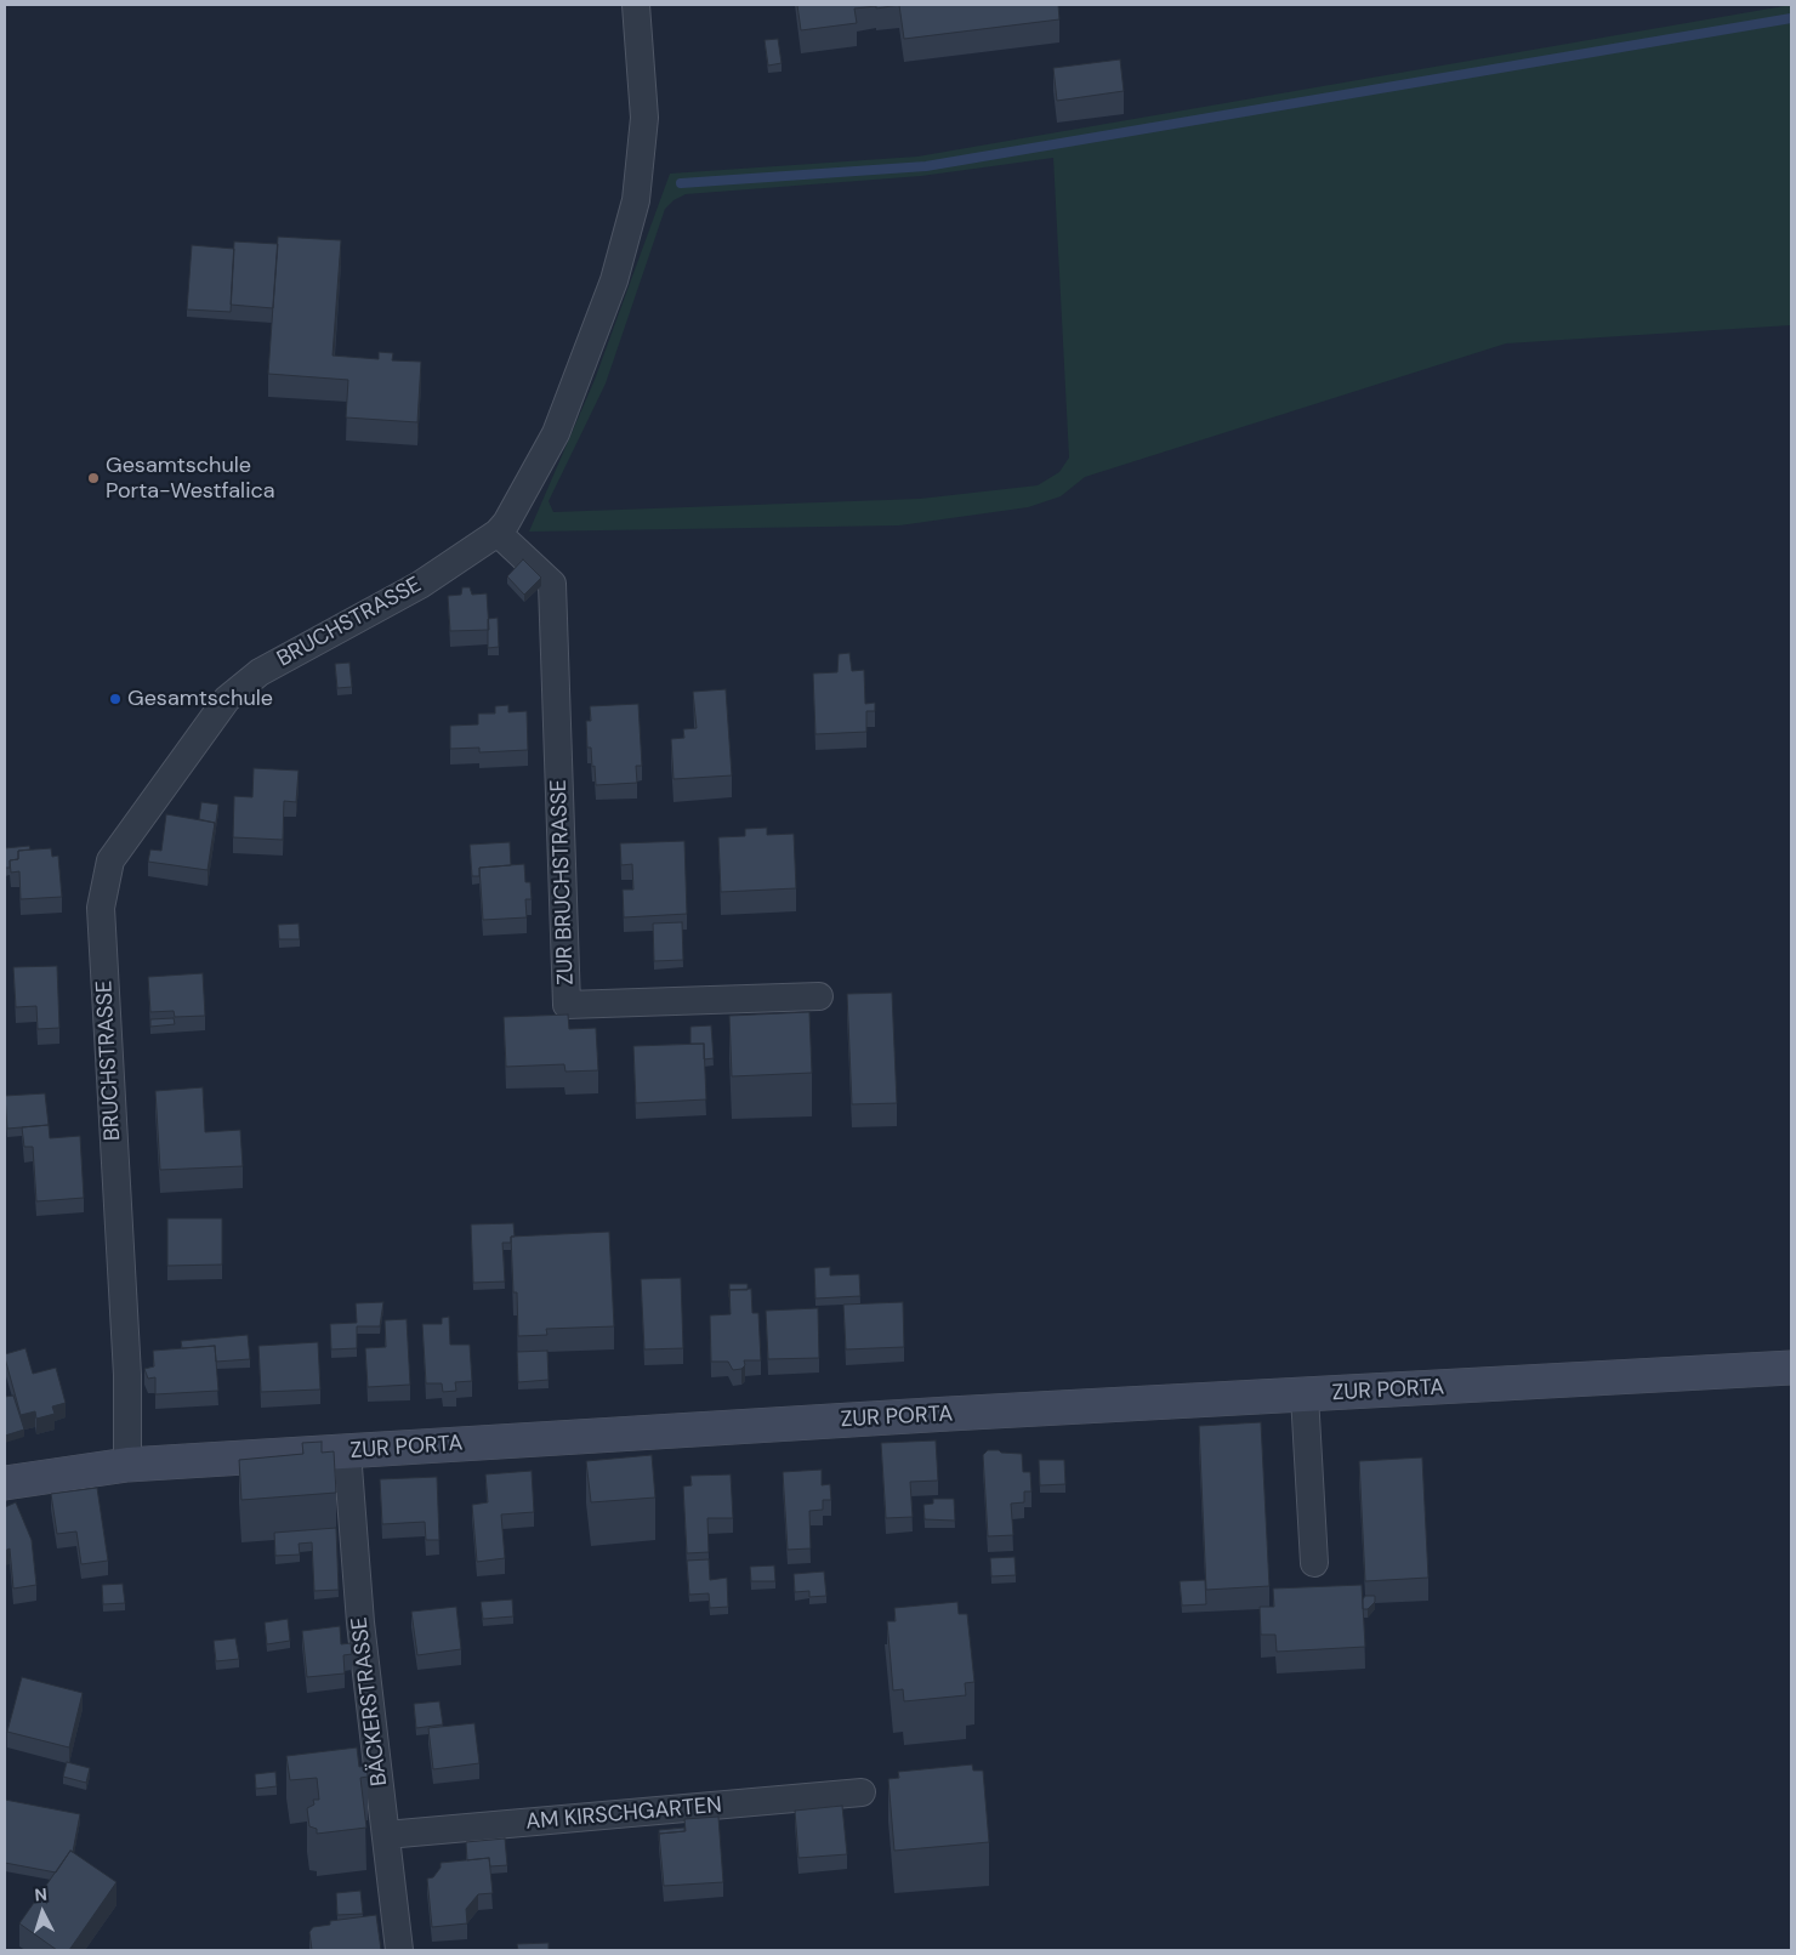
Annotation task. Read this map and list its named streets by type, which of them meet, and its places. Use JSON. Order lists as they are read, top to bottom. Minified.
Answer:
{"streets":{"main road":["ZUR PORTA"],"street":["BRUCHSTRASSE","ZUR BRUCHSTRASSE","BÄCKERSTRASSE","AM KIRSCHGARTEN"]},"crossings":[["BRUCHSTRASSE","ZUR BRUCHSTRASSE"],["BRUCHSTRASSE","ZUR PORTA"],["ZUR PORTA","BÄCKERSTRASSE"],["BÄCKERSTRASSE","AM KIRSCHGARTEN"]],"places":["Gesamtschule Porta-Westfalica","Gesamtschule"],"north":"top"}
